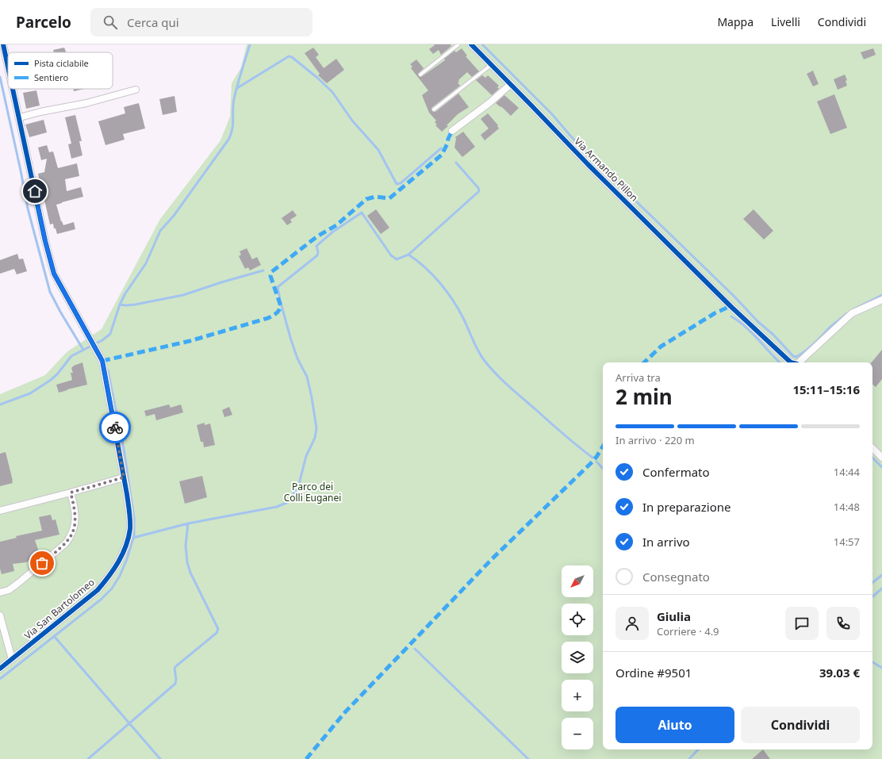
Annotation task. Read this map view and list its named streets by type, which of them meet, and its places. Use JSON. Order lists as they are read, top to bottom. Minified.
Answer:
{"streets":{"street":["Via Armando Pillon","Via San Bartolomeo"]},"parks":["Parco dei Colli Euganei"],"legend":["Pista ciclabile","Sentiero"],"north":"bottom left","page":{"header":"Parcelo","search":"Cerca qui","nav":["Mappa","Livelli","Condividi"],"heading":["2 min","Arriva tra","15:11–15:16"],"panel":["Giulia","Corriere · 4.9","Ordine #9501","39.03 €"],"bar":"In arrivo · 220 m","list":[["Confermato","14:44"],["In preparazione","14:48"],["In arrivo","14:57"],"Consegnato"],"map_buttons":["+","−"],"buttons":["Aiuto","Condividi"]}}
